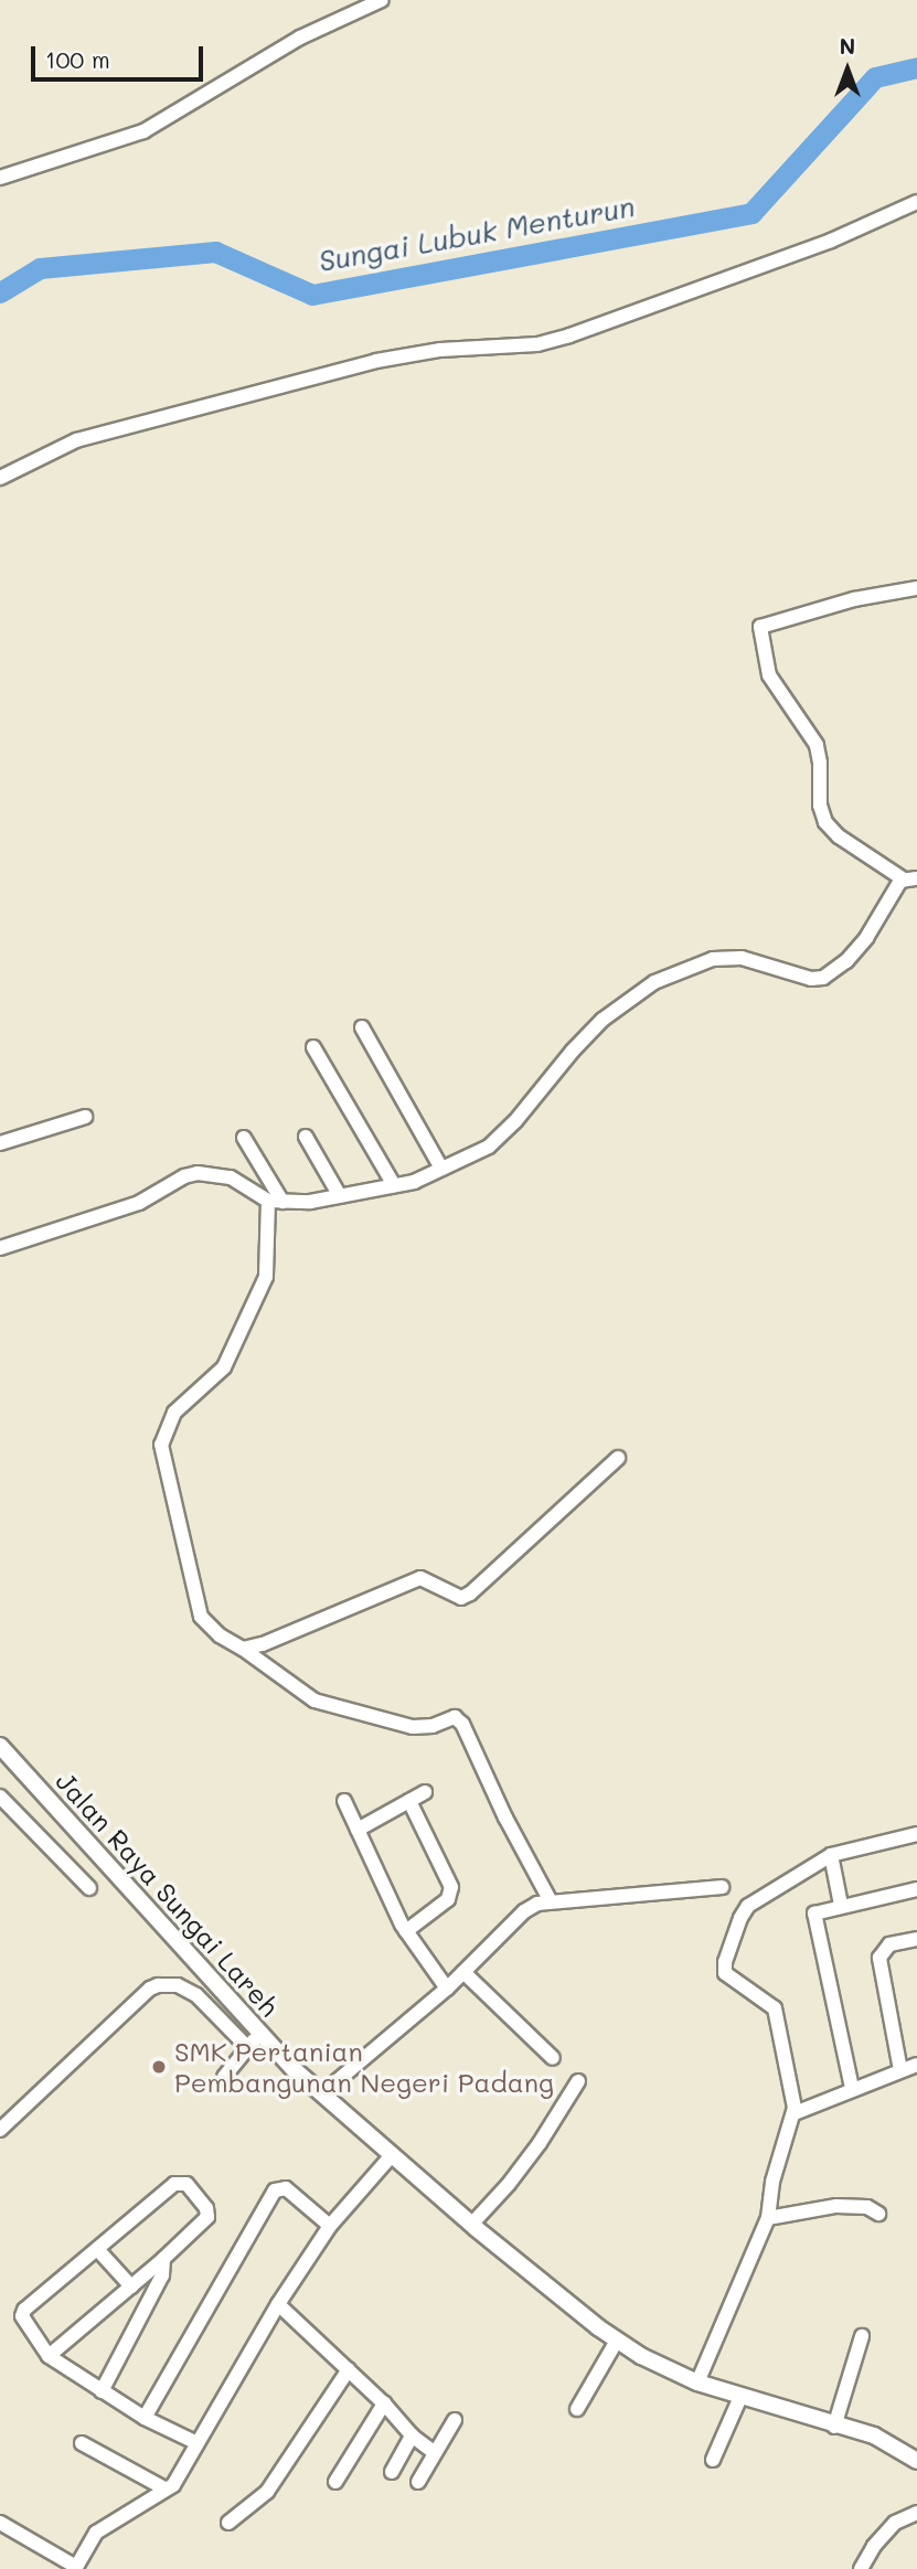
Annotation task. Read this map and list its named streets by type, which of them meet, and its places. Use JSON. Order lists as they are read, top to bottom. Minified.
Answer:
{"streets":{"street":["Jalan Raya Sungai Lareh"]},"water":["Sungai Lubuk Menturun"],"places":["SMK Pertanian Pembangunan Negeri Padang"],"scale_bar":"100 m","north":"top"}
